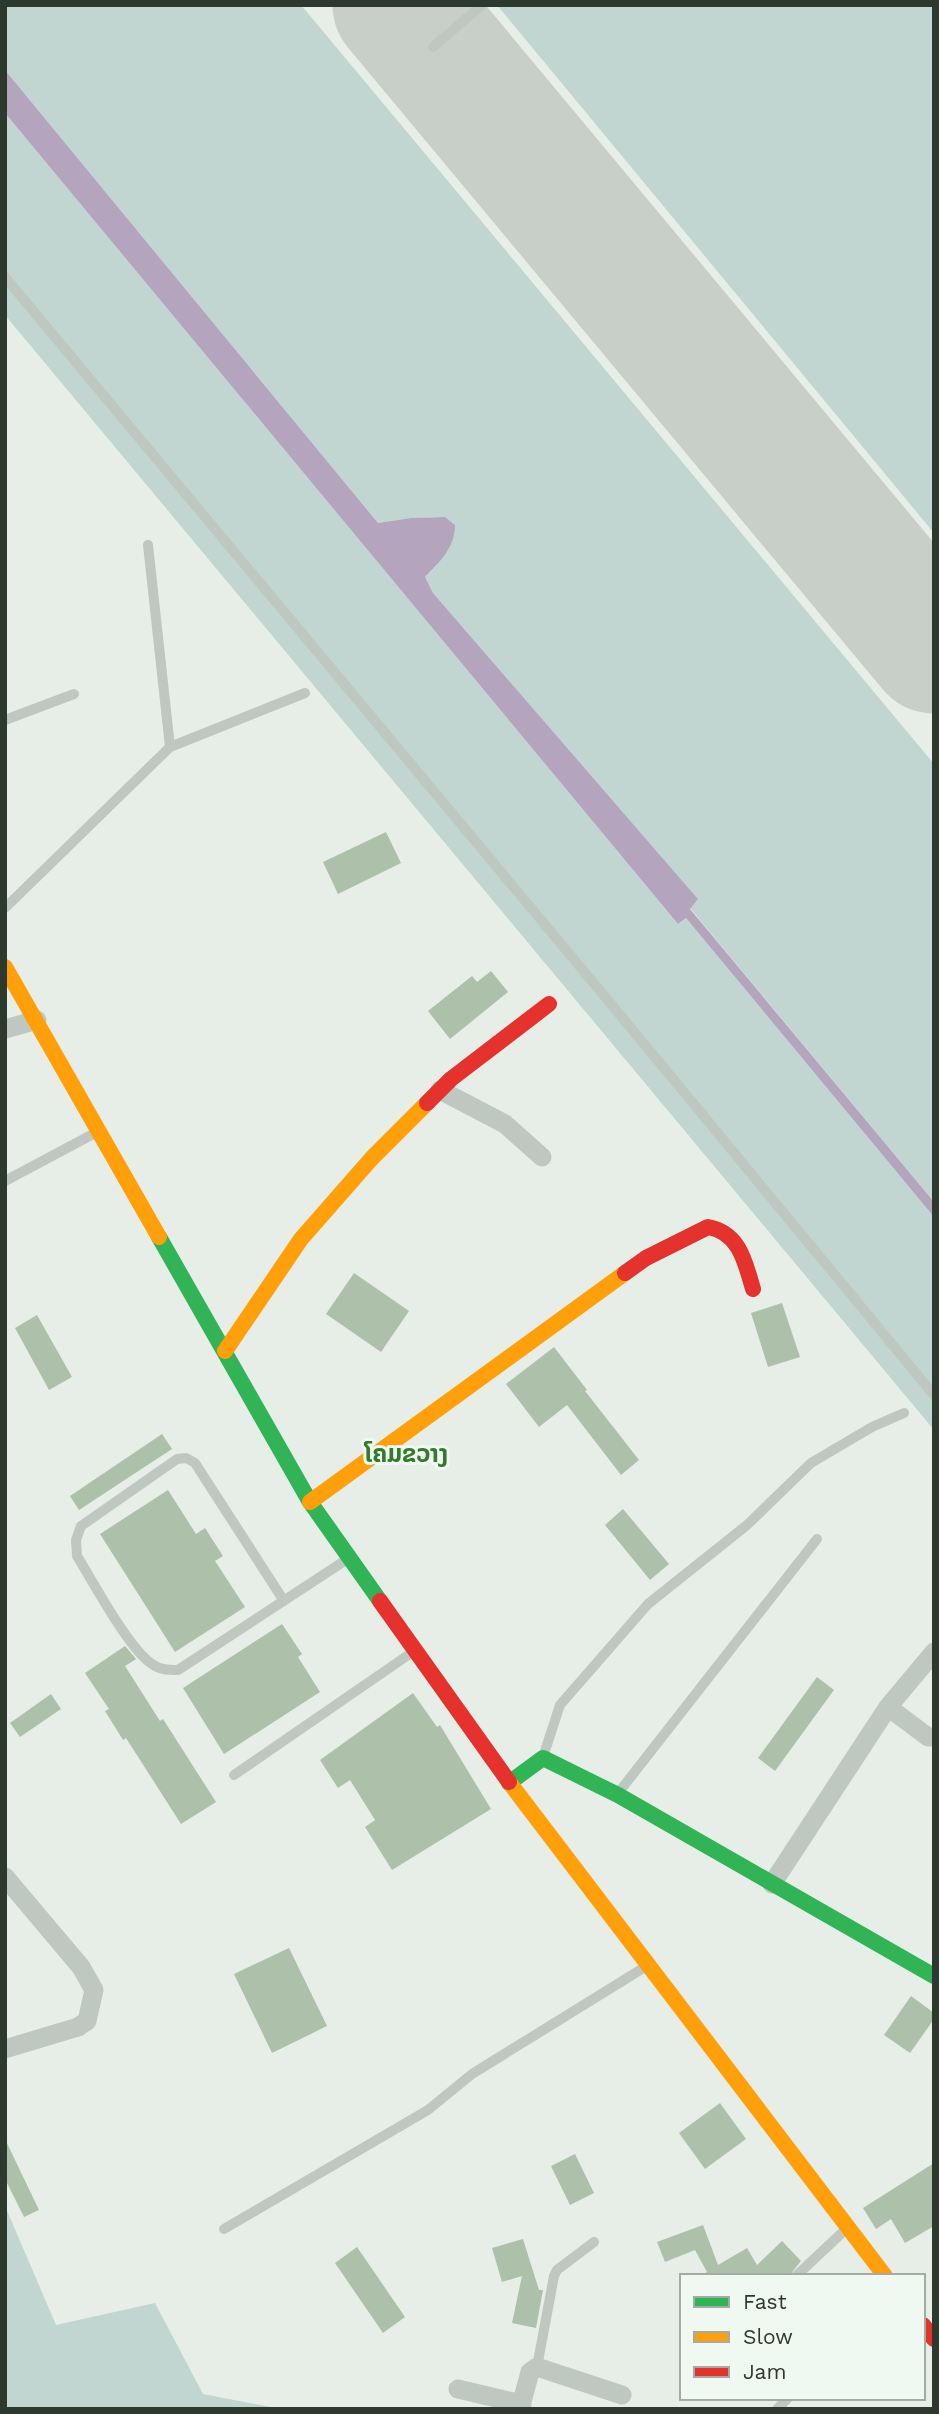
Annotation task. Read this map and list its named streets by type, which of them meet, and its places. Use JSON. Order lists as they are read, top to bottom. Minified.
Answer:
{"districts":["ໂຄມຂວາງ"],"legend":["Fast","Slow","Jam"]}
